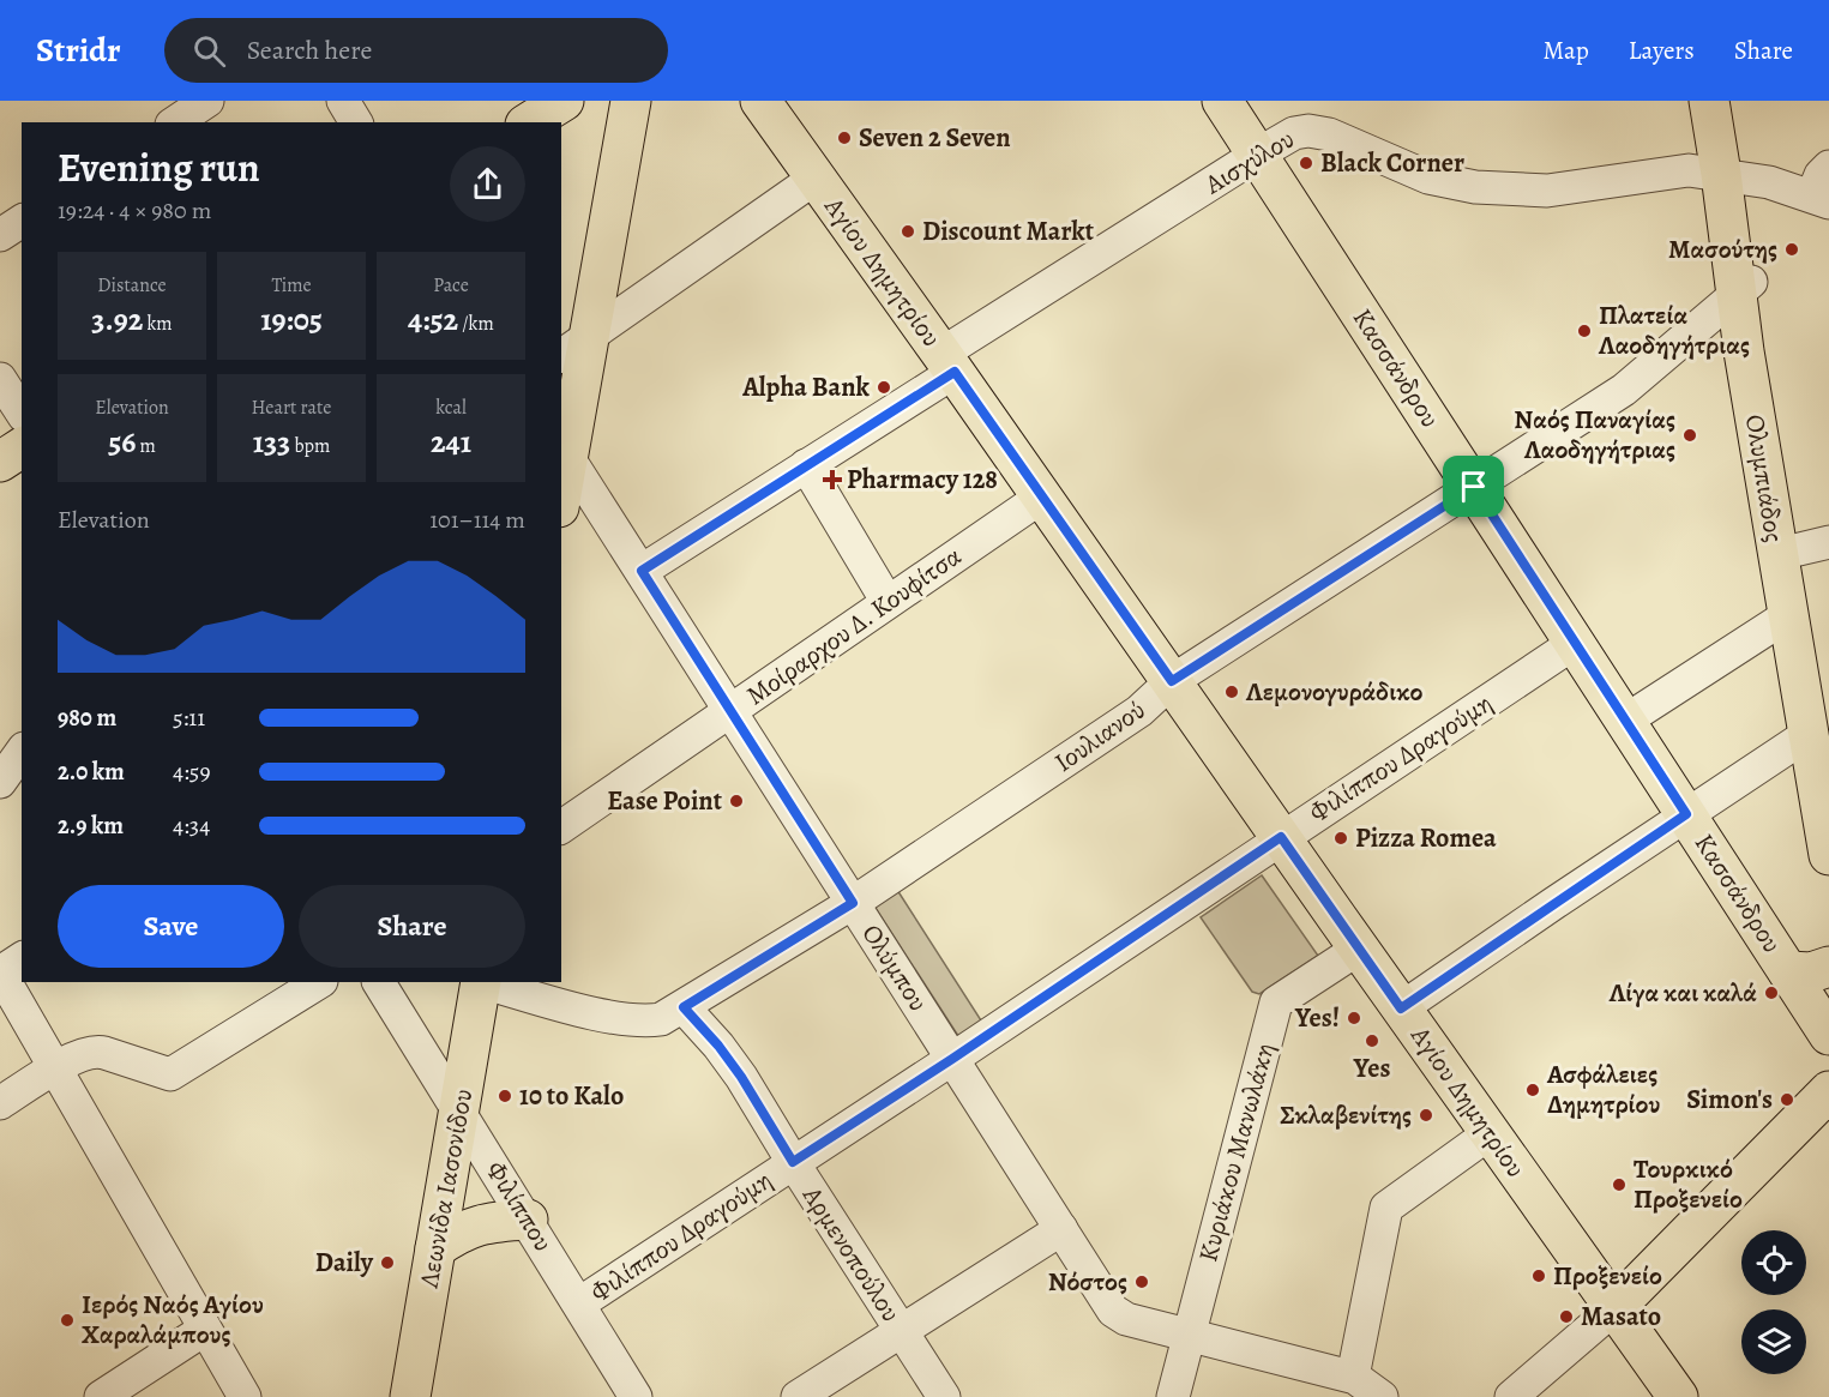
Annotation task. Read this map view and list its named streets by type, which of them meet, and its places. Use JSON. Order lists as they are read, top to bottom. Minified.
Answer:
{"streets":{"main road":["Αγίου Δημητρίου","Κασσάνδρου","Ολυμπιάδος","Λεωνίδα Ιασονίδου"],"street":["Αισχύλου","Μοίραρχου Δ. Κουφίτσα","Ιουλιανού","Φιλίππου Δραγούμη","Ολύμπου","Κυριάκου Μανωλάκη","Φιλίππου","Αρμενοπούλου"]},"crossings":[["Αισχύλου","Αγίου Δημητρίου"],["Αισχύλου","Κασσάνδρου"],["Αισχύλου","Ολυμπιάδος"],["Αισχύλου","Ολύμπου"],["Αγίου Δημητρίου","Μοίραρχου Δ. Κουφίτσα"],["Αγίου Δημητρίου","Ιουλιανού"],["Αγίου Δημητρίου","Φιλίππου Δραγούμη"],["Αγίου Δημητρίου","Κυριάκου Μανωλάκη"],["Κασσάνδρου","Ιουλιανού"],["Κασσάνδρου","Φιλίππου Δραγούμη"],["Ολυμπιάδος","Ιουλιανού"],["Μοίραρχου Δ. Κουφίτσα","Ολύμπου"],["Ιουλιανού","Ολύμπου"],["Ιουλιανού","Αρμενοπούλου"],["Φιλίππου Δραγούμη","Ολύμπου"],["Φιλίππου Δραγούμη","Φιλίππου"],["Φιλίππου Δραγούμη","Αρμενοπούλου"],["Ολύμπου","Κυριάκου Μανωλάκη"],["Λεωνίδα Ιασονίδου","Φιλίππου"]],"places":{"other":["Seven 2 Seven","Black Corner","Discount Markt","Μασούτης","Πλατεία Λαοδηγήτριας","Alpha Bank","Ναός Παναγίας Λαοδηγήτριας","Λεμονογυράδικο","Ease Point","Pizza Romea","Λίγα και καλά","Yes!","Yes","Ασφάλειες Δημητρίου","10 to Kalo","Simon's","Σκλαβενίτης","Τουρκικό Προξενείο","Daily","Προξενείο","Νόστος","Masato","Ιερός Ναός Αγίου Χαραλάμπους"],"health":["Pharmacy 128"]},"page":{"header":"Stridr","search":"Search here","nav":["Map","Layers","Share"],"heading":["Evening run","19:24 · 4 × 980 m"],"stats":[["Distance","3.92 km"],["Time","19:05"],["Pace","4:52 /km"],["Elevation","56 m"],["Heart rate","133 bpm"],["kcal","241"]],"chart":["Elevation","101–114 m"],"list":[{"name":"980 m","note":"5:11"},{"name":"2.0 km","note":"4:59"},{"name":"2.9 km","note":"4:34"}],"buttons":["Save","Share"]}}
